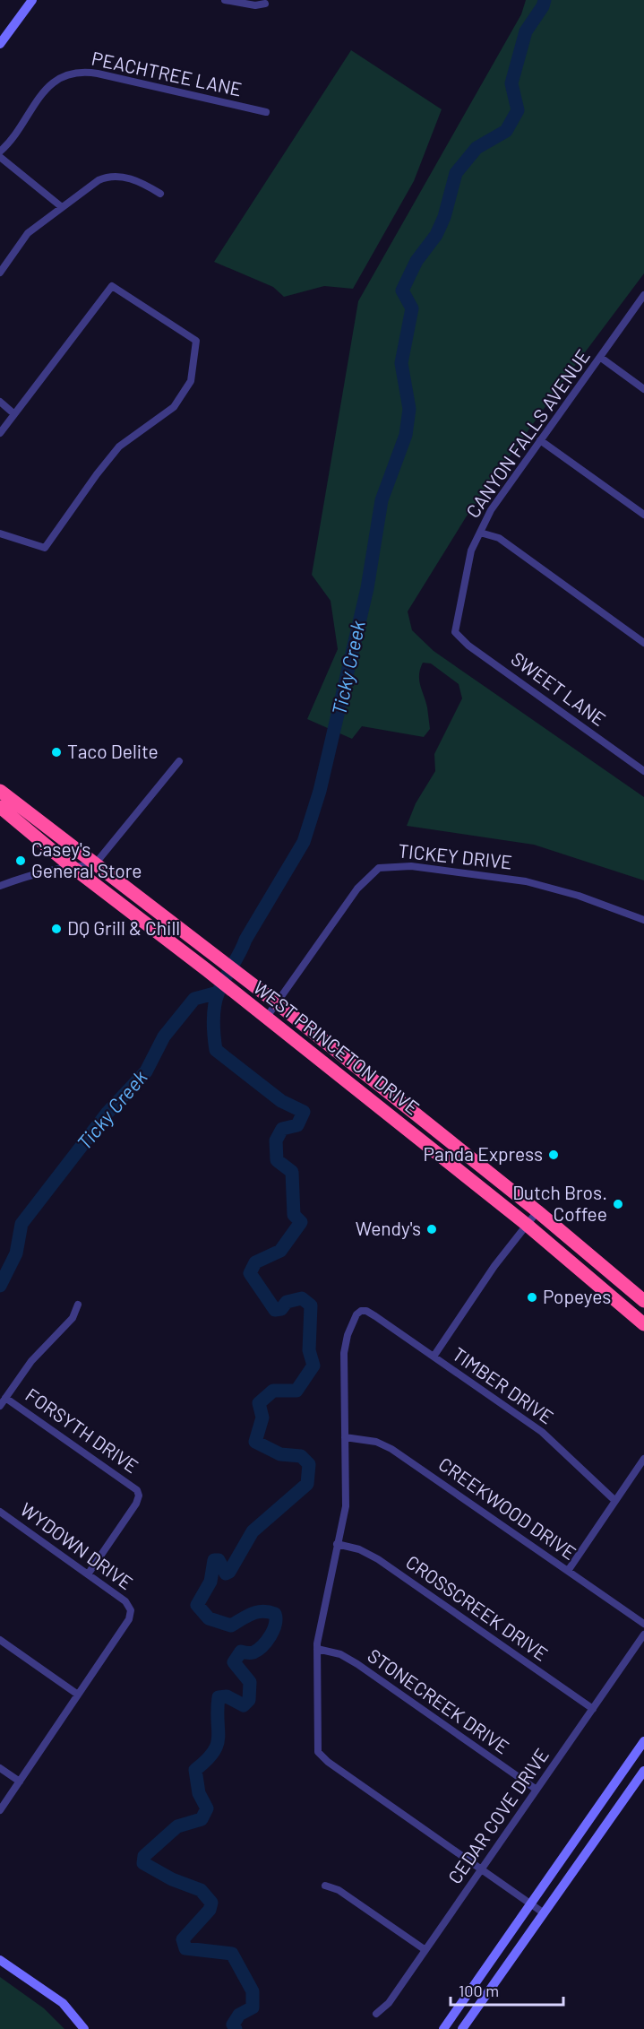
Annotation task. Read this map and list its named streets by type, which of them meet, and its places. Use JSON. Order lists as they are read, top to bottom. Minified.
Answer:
{"streets":{"highway":["WEST PRINCETON DRIVE"],"street":["PEACHTREE LANE","CANYON FALLS AVENUE","SWEET LANE","TICKEY DRIVE","TIMBER DRIVE","FORSYTH DRIVE","CREEKWOOD DRIVE","WYDOWN DRIVE","CROSSCREEK DRIVE","STONECREEK DRIVE","CEDAR COVE DRIVE"]},"crossings":[["CANYON FALLS AVENUE","SWEET LANE"],["TICKEY DRIVE","WEST PRINCETON DRIVE"],["TIMBER DRIVE","CREEKWOOD DRIVE"],["FORSYTH DRIVE","WYDOWN DRIVE"],["CROSSCREEK DRIVE","CEDAR COVE DRIVE"],["STONECREEK DRIVE","CEDAR COVE DRIVE"]],"water":["Ticky Creek"],"places":["Taco Delite","Casey's General Store","DQ Grill & Chill","Panda Express","Dutch Bros. Coffee","Wendy's","Popeyes"],"scale_bar":"100 m"}
